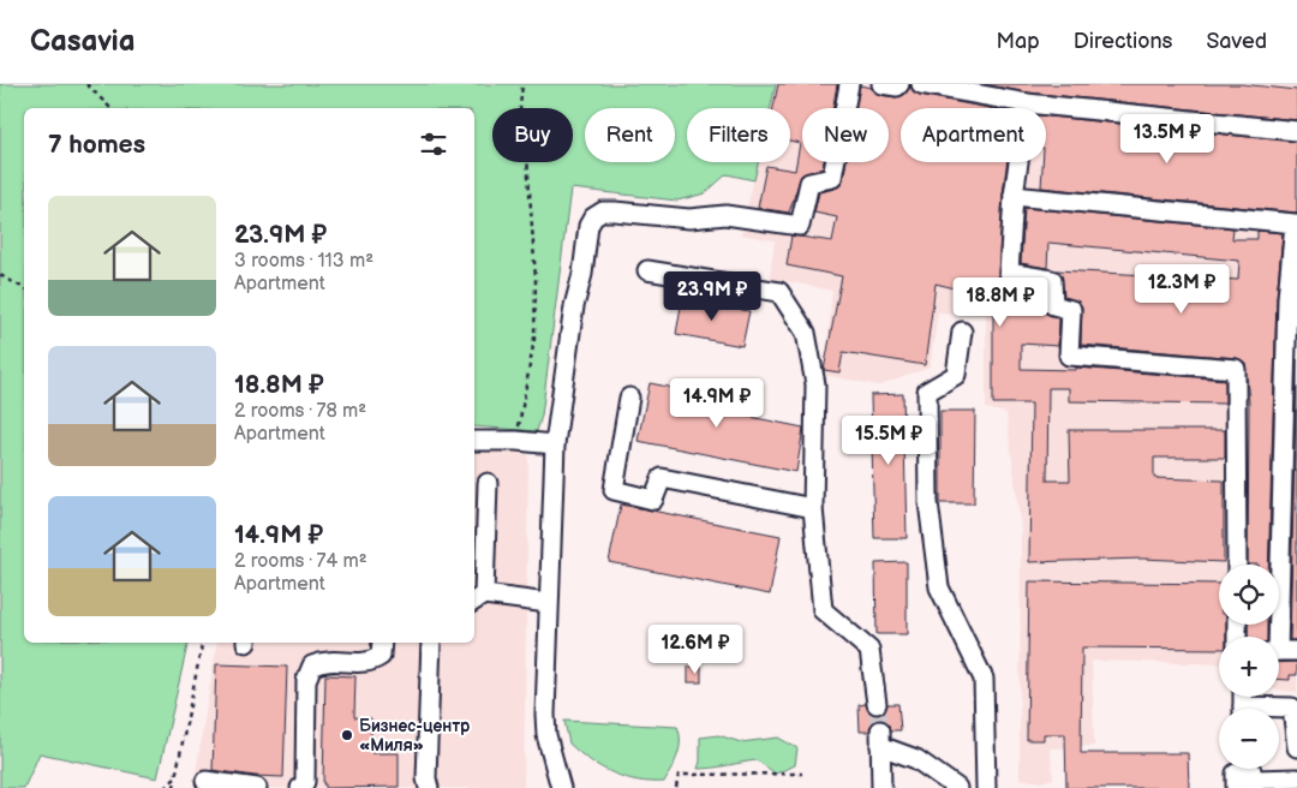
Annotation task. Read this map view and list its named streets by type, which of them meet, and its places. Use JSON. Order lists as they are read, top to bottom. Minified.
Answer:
{"places":["Бизнес-центр «Миля»"],"page":{"header":"Casavia","nav":["Map","Directions","Saved"],"chip":["Buy","Rent","Filters","New","Apartment"],"heading":"7 homes","price":["13.5M ₽","12.3M ₽","23.9M ₽","18.8M ₽","14.9M ₽","15.5M ₽","12.6M ₽"],"list":[{"name":"23.9M ₽","note":"3 rooms · 113 m² · Apartment"},{"name":"18.8M ₽","note":"2 rooms · 78 m² · Apartment"},{"name":"14.9M ₽","note":"2 rooms · 74 m² · Apartment"}],"map_buttons":["+","−"]}}
